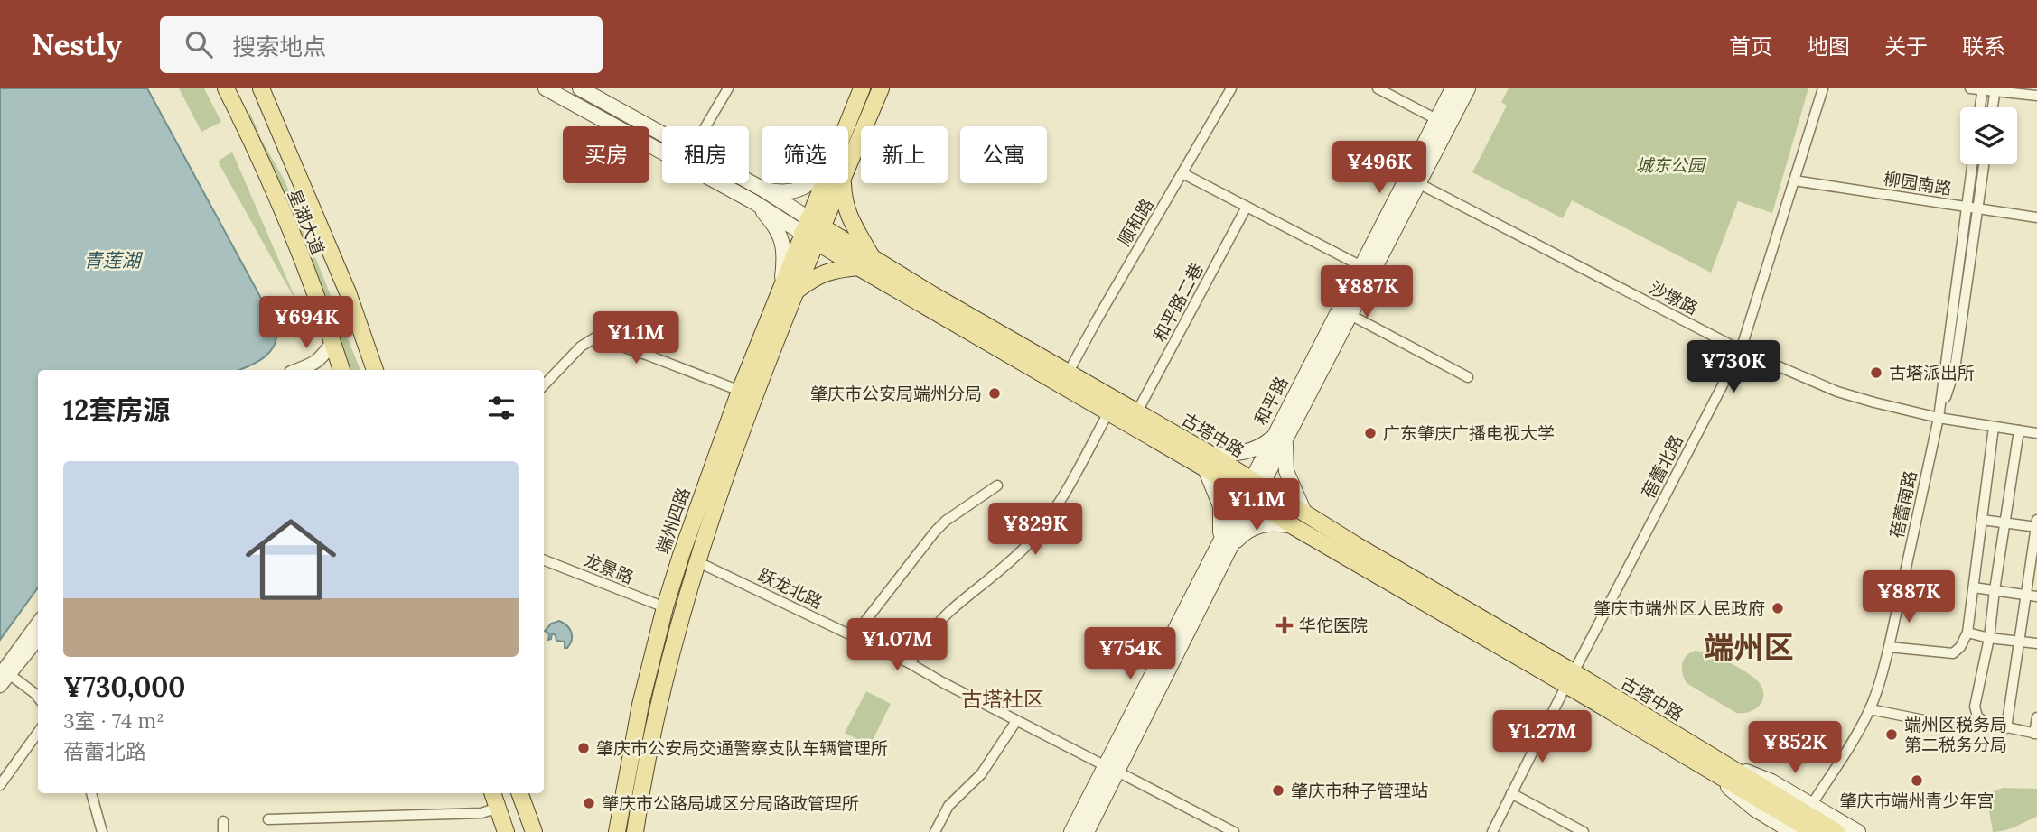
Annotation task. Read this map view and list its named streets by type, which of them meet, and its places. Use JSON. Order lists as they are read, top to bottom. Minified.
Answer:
{"streets":{"main road":["星湖大道","和平路","古塔中路","端州四路"],"street":["柳园南路","顺和路","沙墩路","和平路二巷","蓓蕾北路","蓓蕾南路","龙景路","跃龙北路"]},"crossings":[["柳园南路","蓓蕾北路"],["柳园南路","蓓蕾南路"],["顺和路","古塔中路"],["沙墩路","和平路"],["沙墩路","蓓蕾北路"],["沙墩路","蓓蕾南路"],["和平路二巷","古塔中路"],["和平路","古塔中路"],["和平路","跃龙北路"],["古塔中路","蓓蕾北路"],["古塔中路","蓓蕾南路"],["古塔中路","端州四路"],["端州四路","龙景路"],["端州四路","跃龙北路"]],"districts":["端州区","古塔社区"],"water":["青莲湖"],"parks":["城东公园"],"places":{"other":["古塔派出所","肇庆市公安局端州分局","广东肇庆广播电视大学","肇庆市端州区人民政府","端州区税务局 第二税务分局","肇庆市公安局交通警察支队车辆管理所","肇庆市端州青少年宫","肇庆市种子管理站","肇庆市公路局城区分局路政管理所"],"health":["华佗医院"]},"page":{"header":"Nestly","search":"搜索地点","nav":["首页","地图","关于","联系"],"chip":["买房","租房","筛选","新上","公寓"],"price":["¥496K","¥887K","¥694K","¥1.1M","¥730K","¥1.1M","¥829K","¥887K","¥1.07M","¥754K","¥1.27M","¥852K"],"heading":"12套房源","list":[{"name":"¥730,000","note":"3室 · 74 m² · 蓓蕾北路"}]}}
